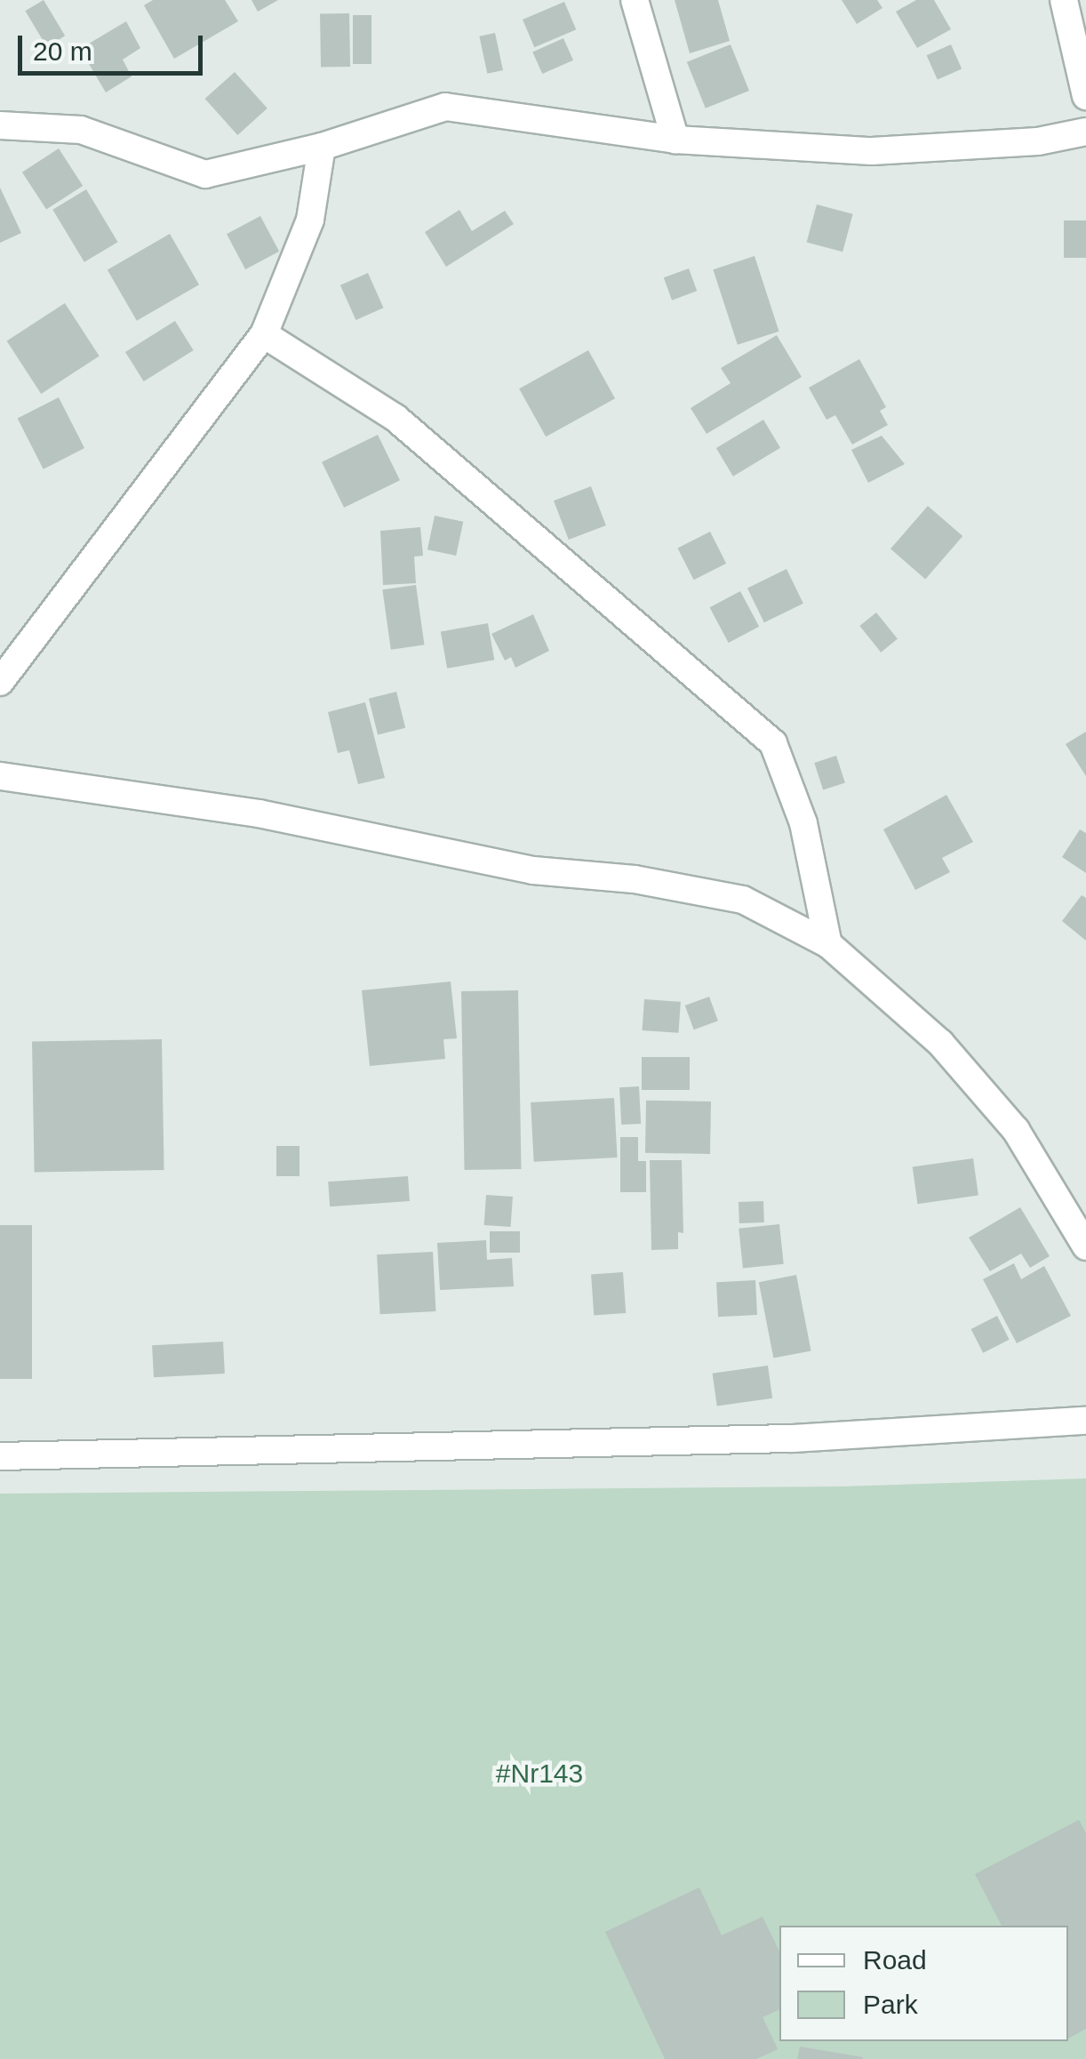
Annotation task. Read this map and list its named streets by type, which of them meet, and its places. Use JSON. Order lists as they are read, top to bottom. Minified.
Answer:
{"parks":["#Nr143"],"legend":["Road","Park"],"scale_bar":"20 m"}
